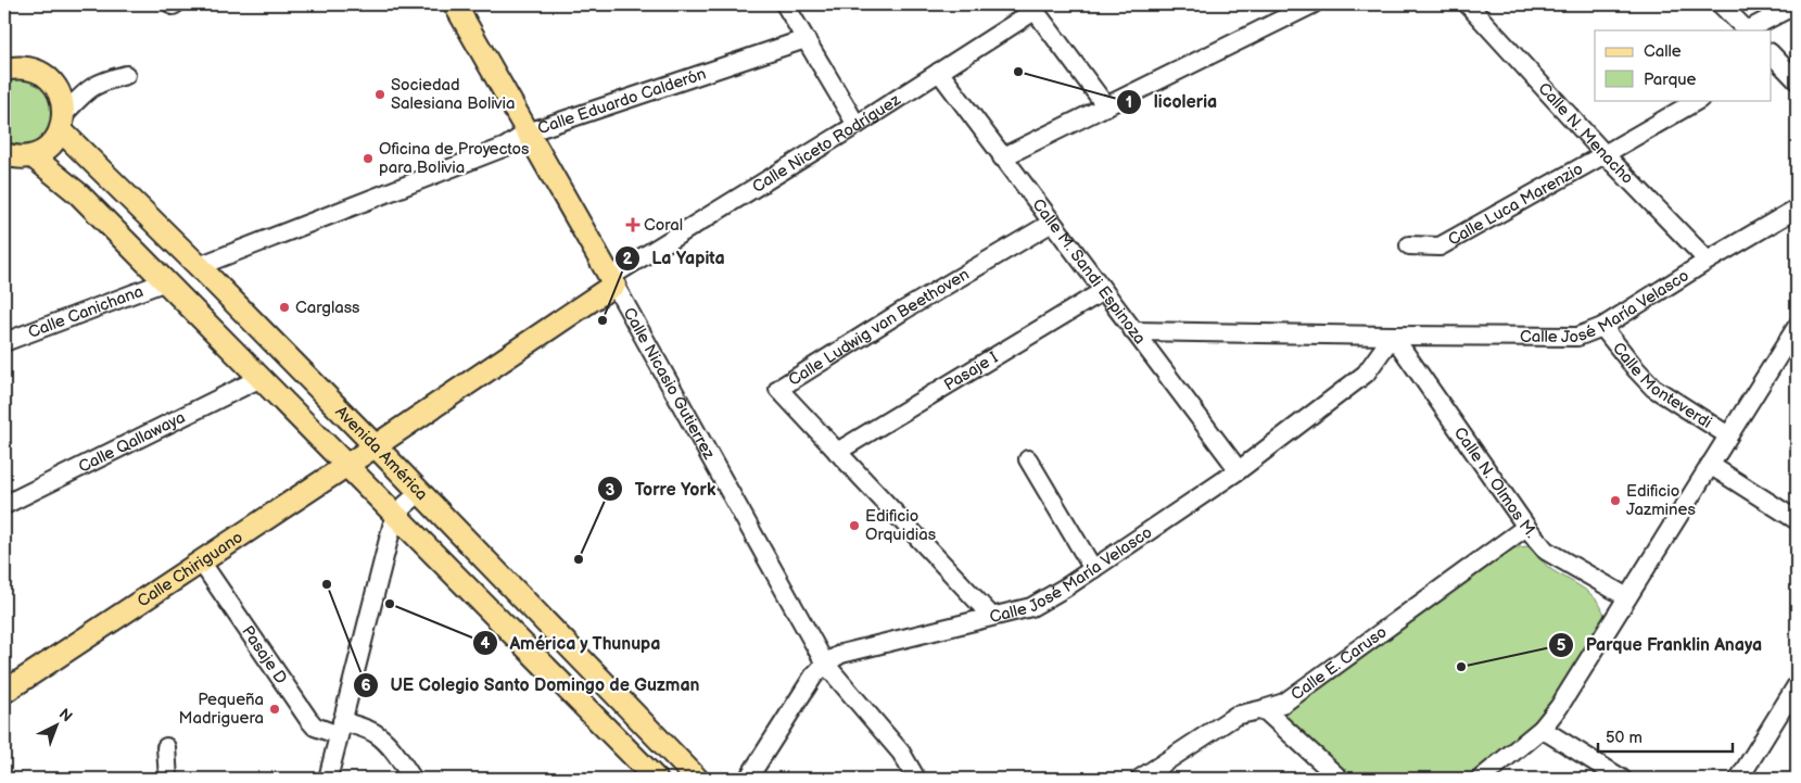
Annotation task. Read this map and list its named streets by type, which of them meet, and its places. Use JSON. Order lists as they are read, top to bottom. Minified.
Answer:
{"streets":{"main road":["Calle Niceto Rodríguez","Calle Nicasio Gutierrez","Avenida América","Calle Chiriguano"],"street":["Calle Eduardo Calderón","Calle N. Menacho","Calle Luca Marenzio","Calle M. Sandi Espinoza","Calle José María Velasco","Calle Canichana","Calle Ludwig van Beethoven","Pasaje I","Calle Monteverdi","Calle Qallawaya","Calle N. Olmos M.","Pasaje D","Calle E. Caruso"]},"crossings":[["Calle Eduardo Calderón","Calle Nicasio Gutierrez"],["Calle Eduardo Calderón","Avenida América"],["Calle N. Menacho","Calle Luca Marenzio"],["Calle N. Menacho","Calle José María Velasco"],["Calle Niceto Rodríguez","Calle M. Sandi Espinoza"],["Calle Niceto Rodríguez","Calle Nicasio Gutierrez"],["Calle Niceto Rodríguez","Avenida América"],["Calle Niceto Rodríguez","Calle Chiriguano"],["Calle M. Sandi Espinoza","Calle José María Velasco"],["Calle M. Sandi Espinoza","Calle Ludwig van Beethoven"],["Calle M. Sandi Espinoza","Pasaje I"],["Calle José María Velasco","Calle Ludwig van Beethoven"],["Calle José María Velasco","Calle Nicasio Gutierrez"],["Calle José María Velasco","Calle Monteverdi"],["Calle José María Velasco","Calle N. Olmos M."],["Calle Canichana","Avenida América"],["Calle Ludwig van Beethoven","Pasaje I"],["Calle Qallawaya","Avenida América"],["Avenida América","Calle Chiriguano"],["Calle N. Olmos M.","Calle E. Caruso"],["Calle Chiriguano","Pasaje D"]],"places":{"other":["licoleria","Sociedad Salesiana Bolivia","Oficina de Proyectos para Bolivia","Carglass","La Yapita","Edificio Jazmines","Edificio Orquidias","Torre York","UE Colegio Santo Domingo de Guzman","América y Thunupa","Parque Franklin Anaya","Pequeña Madriguera"],"health":["Coral"]},"legend":["Calle","Parque"],"scale_bar":"50 m","north":"top right"}
